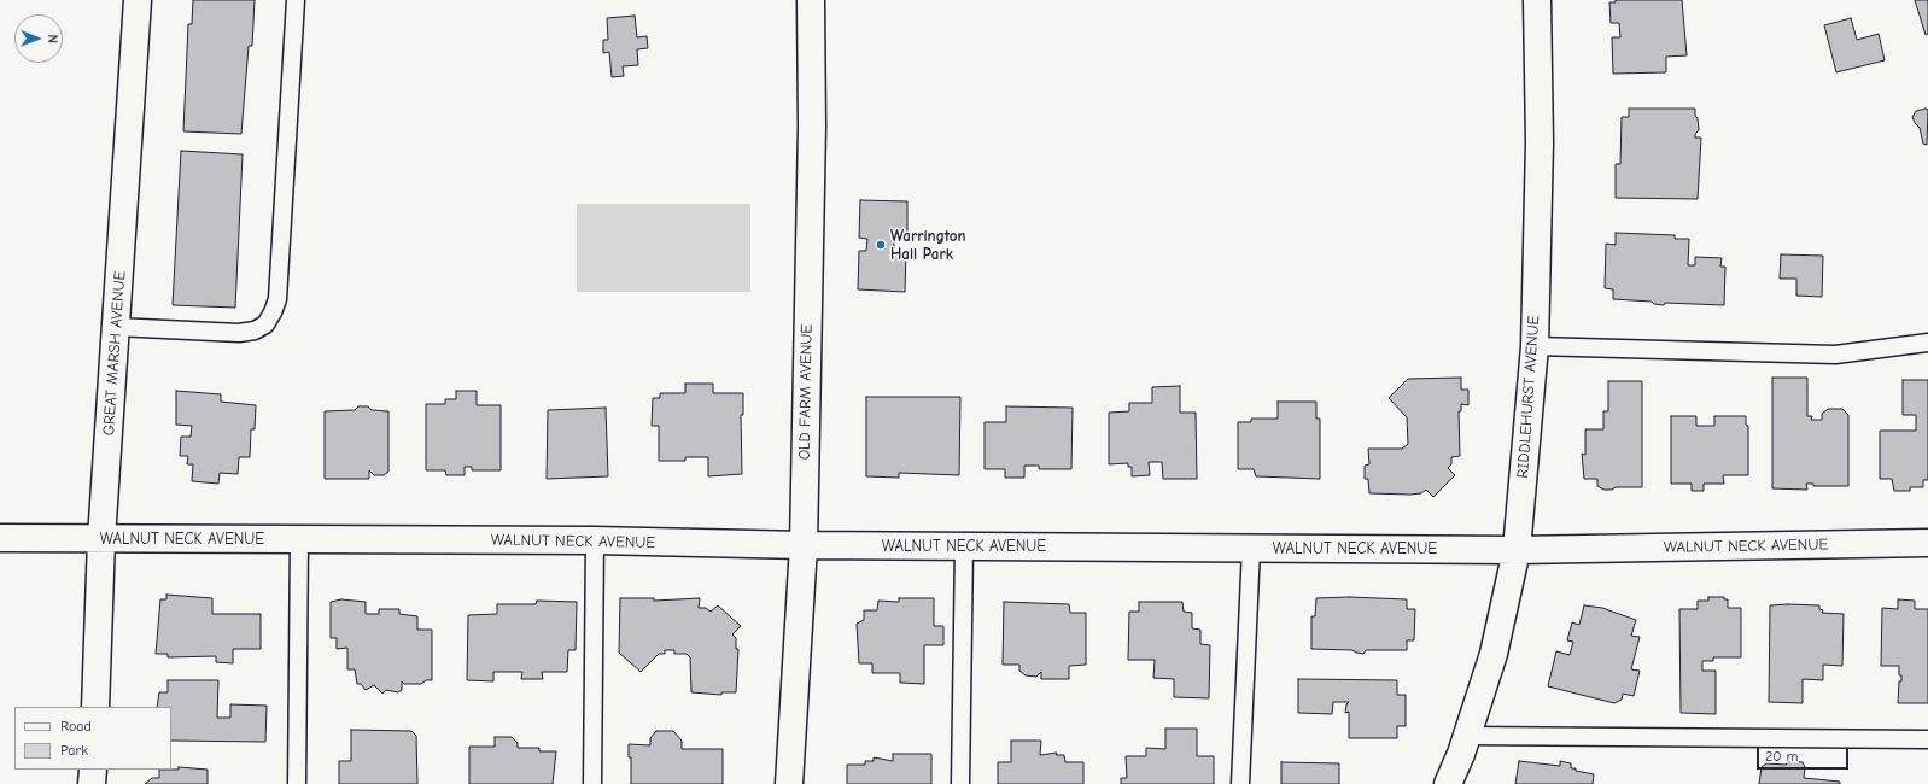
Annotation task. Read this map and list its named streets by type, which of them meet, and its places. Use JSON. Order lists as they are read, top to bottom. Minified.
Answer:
{"streets":{"street":["GREAT MARSH AVENUE","OLD FARM AVENUE","RIDDLEHURST AVENUE","WALNUT NECK AVENUE"]},"crossings":[["GREAT MARSH AVENUE","WALNUT NECK AVENUE"],["OLD FARM AVENUE","WALNUT NECK AVENUE"],["RIDDLEHURST AVENUE","WALNUT NECK AVENUE"]],"places":["Warrington Hall Park"],"legend":["Road","Park"],"scale_bar":"20 m","north":"right"}
